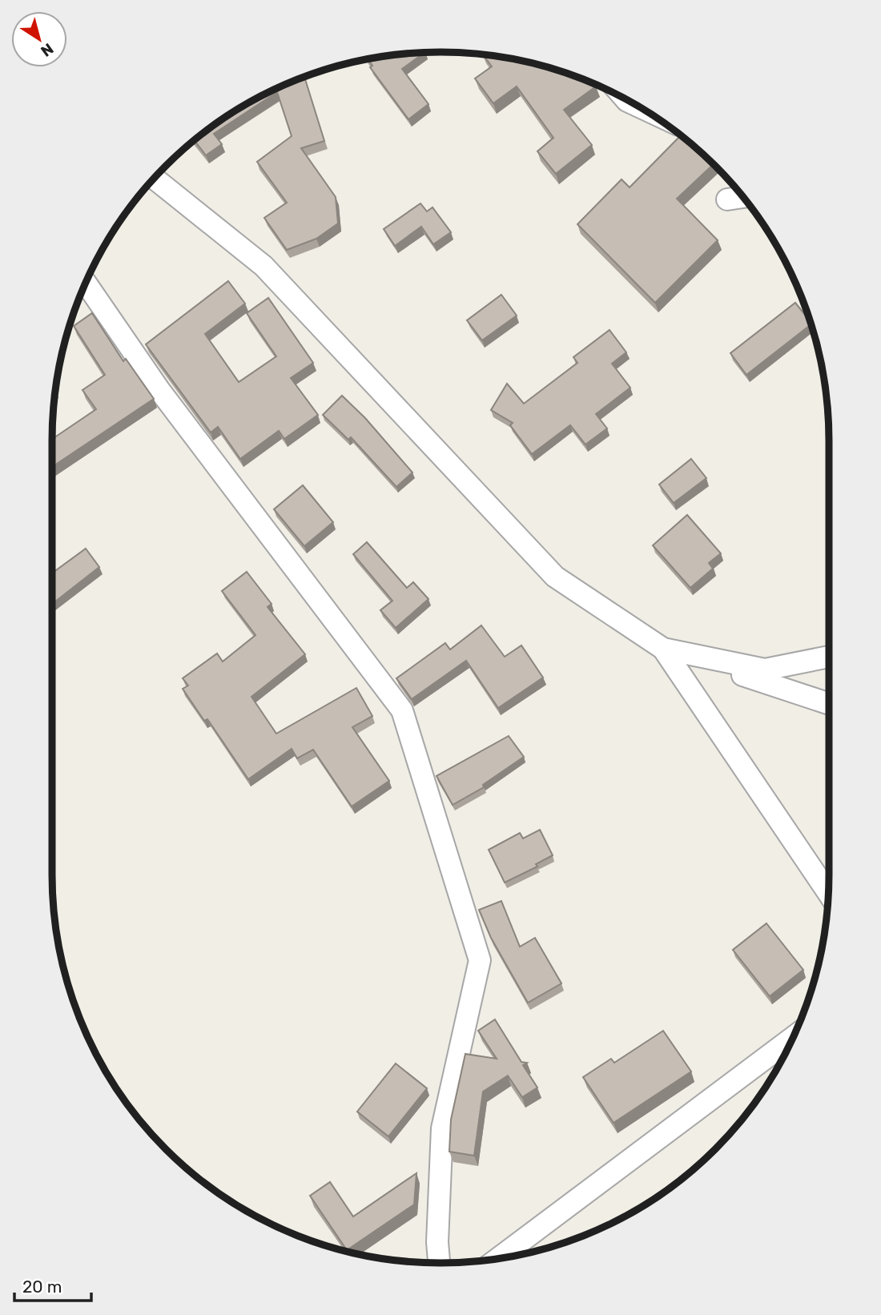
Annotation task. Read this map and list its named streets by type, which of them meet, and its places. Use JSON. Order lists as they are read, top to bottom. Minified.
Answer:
{"scale_bar":"20 m","north":"bottom right"}
